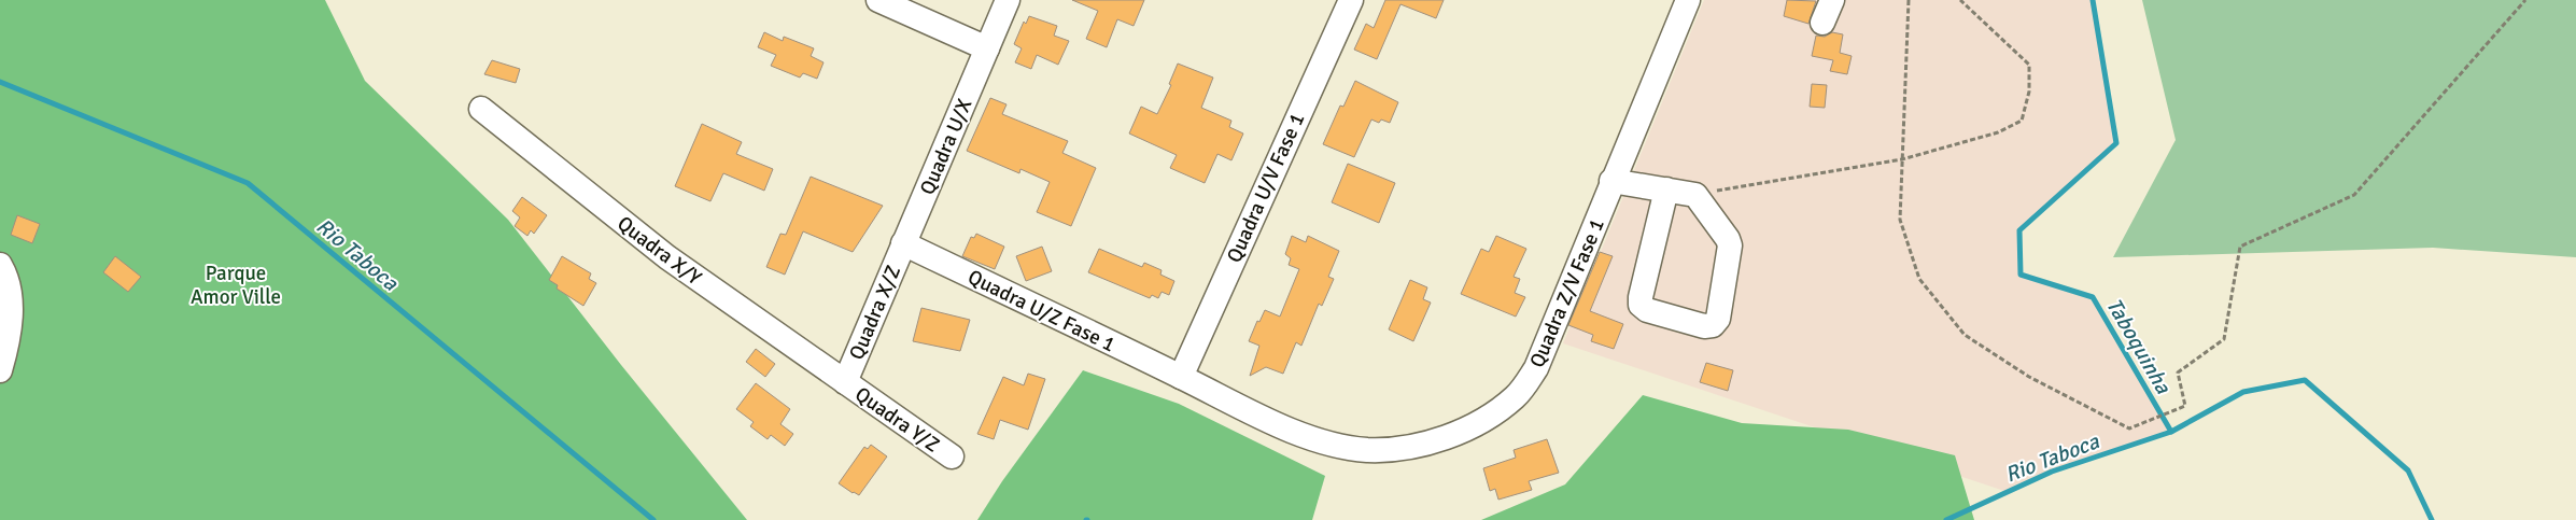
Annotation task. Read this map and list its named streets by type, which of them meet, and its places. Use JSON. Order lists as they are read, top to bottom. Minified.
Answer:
{"streets":{"street":["Quadra U/X","Quadra U/V Fase 1","Quadra X/Y","Quadra Z/V Fase 1","Quadra U/Z Fase 1","Quadra X/Z","Quadra Y/Z"]},"crossings":[["Quadra U/X","Quadra U/Z Fase 1"],["Quadra U/X","Quadra X/Z"],["Quadra U/V Fase 1","Quadra Z/V Fase 1"],["Quadra U/V Fase 1","Quadra U/Z Fase 1"],["Quadra X/Y","Quadra X/Z"],["Quadra X/Y","Quadra Y/Z"],["Quadra Z/V Fase 1","Quadra U/Z Fase 1"],["Quadra U/Z Fase 1","Quadra X/Z"],["Quadra X/Z","Quadra Y/Z"]],"water":["Rio Taboca","Taboquinha"],"parks":["Parque Amor Ville"]}
